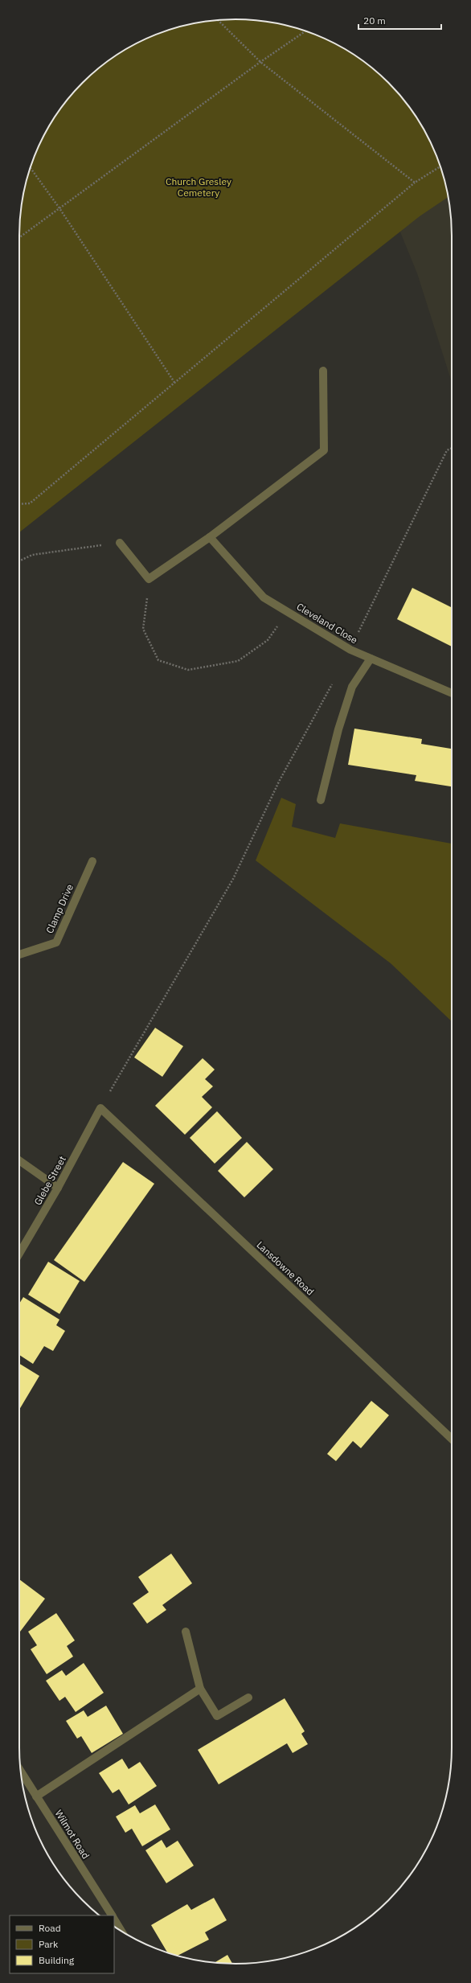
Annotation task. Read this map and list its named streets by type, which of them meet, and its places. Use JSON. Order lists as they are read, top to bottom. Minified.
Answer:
{"streets":{"street":["Cleveland Close","Clamp Drive","Glebe Street","Lansdowne Road","Wilmot Road"]},"crossings":[["Glebe Street","Lansdowne Road"]],"parks":["Church Gresley Cemetery"],"legend":["Road","Park","Building"],"scale_bar":"20 m"}
